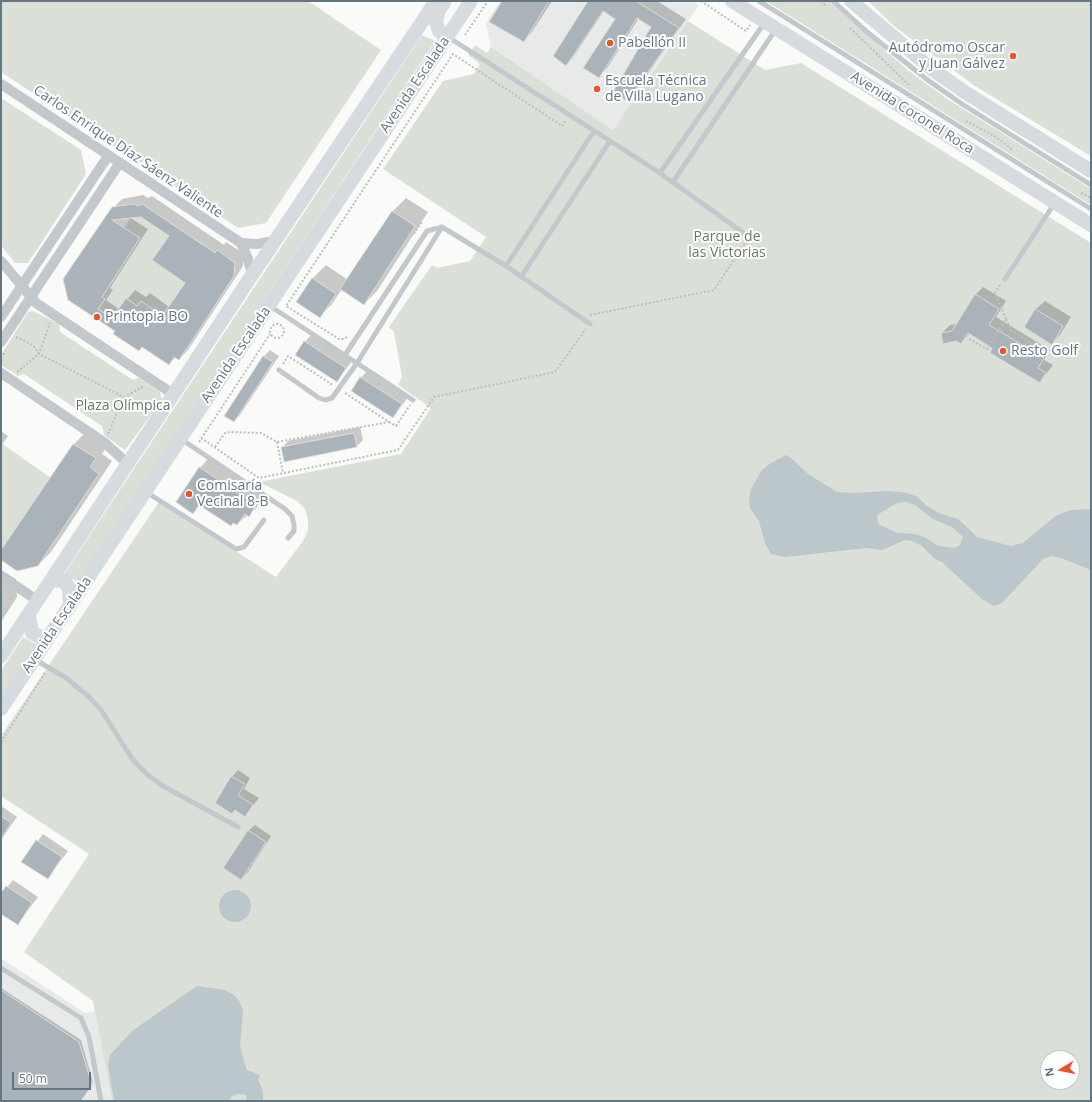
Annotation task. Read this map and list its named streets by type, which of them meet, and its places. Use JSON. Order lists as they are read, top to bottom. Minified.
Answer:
{"streets":{"main road":["Avenida Escalada","Avenida Coronel Roca"],"street":["Carlos Enrique Díaz Sáenz Valiente"]},"parks":["Parque de las Victorias","Plaza Olímpica"],"places":["Pabellón II","Autódromo Oscar y Juan Gálvez","Escuela Técnica de Villa Lugano","Printopia BO","Resto Golf","Comisaría Vecinal 8-B"],"scale_bar":"50 m","north":"left"}
